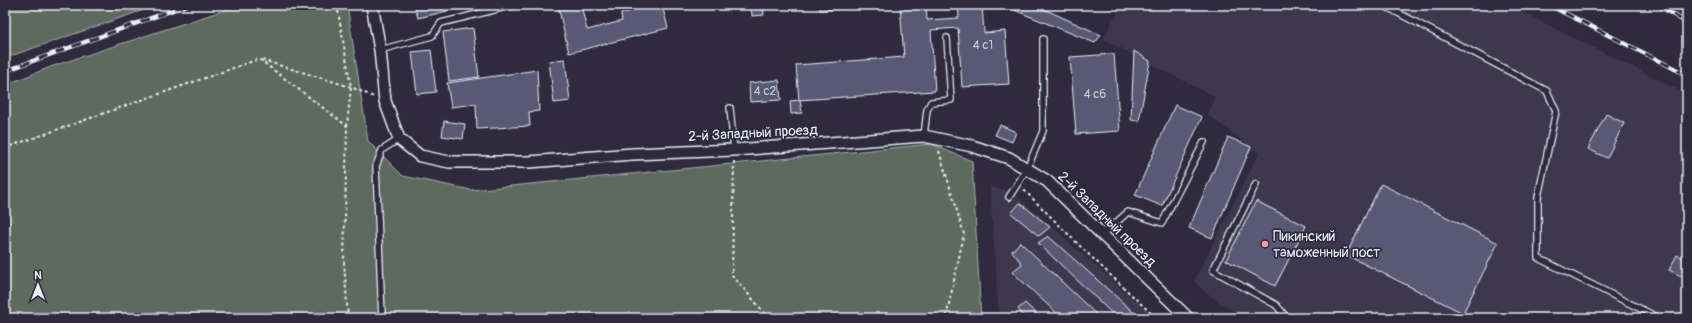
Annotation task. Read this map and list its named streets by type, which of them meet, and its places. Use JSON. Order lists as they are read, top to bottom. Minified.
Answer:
{"streets":{"street":["2-й Западный проезд"]},"places":["Пикинский таможенный пост"],"house_numbers":["4 с1","4 с2","4 с6"],"north":"top"}
